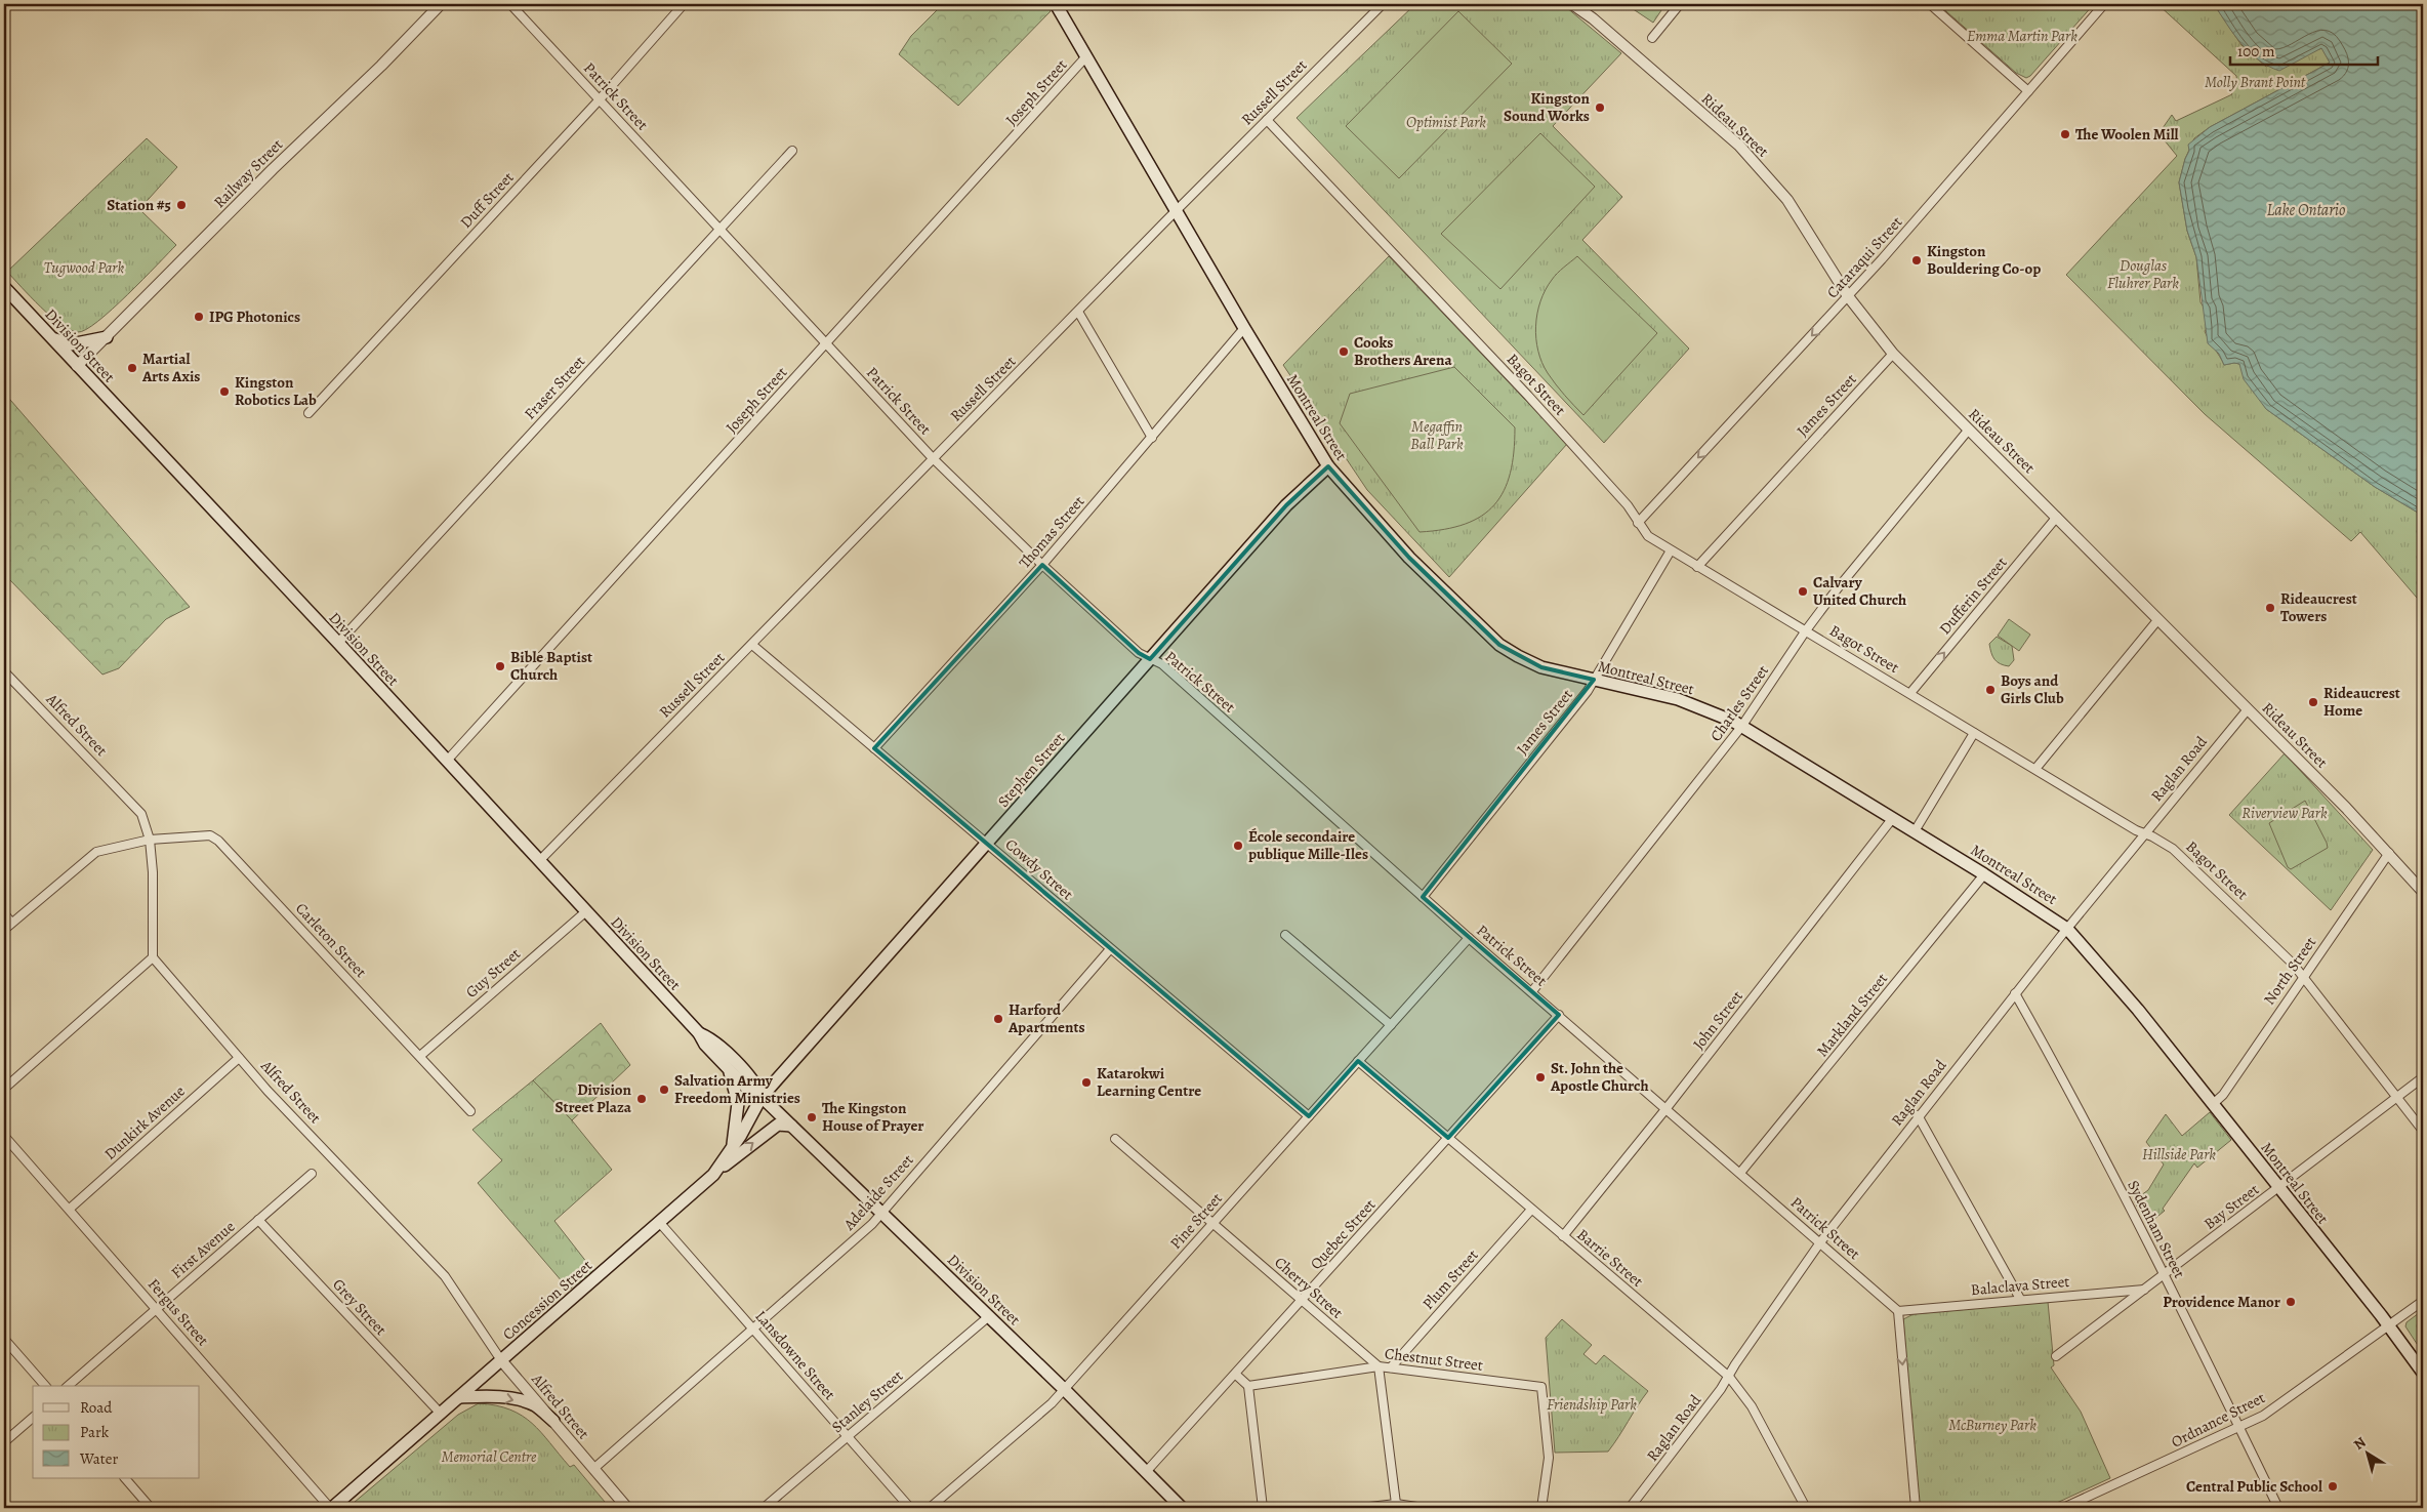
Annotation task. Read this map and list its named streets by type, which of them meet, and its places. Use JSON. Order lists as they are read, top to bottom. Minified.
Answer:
{"streets":{"main road":["Division Street","Montreal Street","Stephen Street","Concession Street"],"street":["Joseph Street","Russell Street","Patrick Street","Rideau Street","Railway Street","Duff Street","Cataraqui Street","Bagot Street","Fraser Street","James Street","Thomas Street","Dufferin Street","Charles Street","Alfred Street","Raglan Road","Cowdy Street","Carleton Street","North Street","Guy Street","Markland Street","John Street","Dunkirk Avenue","Adelaide Street","Bay Street","Pine Street","Sydenham Street","Quebec Street","First Avenue","Barrie Street","Plum Street","Balaclava Street","Cherry Street","Grey Street","Fergus Street","Lansdowne Street","Chestnut Street","Stanley Street","Ordnance Street"]},"crossings":[["Joseph Street","Patrick Street"],["Joseph Street","Division Street"],["Joseph Street","Montreal Street"],["Russell Street","Patrick Street"],["Russell Street","Division Street"],["Russell Street","Bagot Street"],["Russell Street","Montreal Street"],["Russell Street","Cowdy Street"],["Patrick Street","Duff Street"],["Patrick Street","Fraser Street"],["Patrick Street","James Street"],["Patrick Street","Thomas Street"],["Patrick Street","Charles Street"],["Patrick Street","Raglan Road"],["Patrick Street","Stephen Street"],["Patrick Street","Markland Street"],["Patrick Street","John Street"],["Patrick Street","Pine Street"],["Patrick Street","Quebec Street"],["Patrick Street","Balaclava Street"],["Rideau Street","Cataraqui Street"],["Rideau Street","James Street"],["Rideau Street","Dufferin Street"],["Rideau Street","Charles Street"],["Rideau Street","Raglan Road"],["Rideau Street","North Street"],["Railway Street","Division Street"],["Cataraqui Street","Bagot Street"],["Division Street","Fraser Street"],["Division Street","Stephen Street"],["Division Street","Guy Street"],["Division Street","Adelaide Street"],["Division Street","Pine Street"],["Division Street","Quebec Street"],["Division Street","Concession Street"],["Division Street","Stanley Street"],["Bagot Street","James Street"],["Bagot Street","Dufferin Street"],["Bagot Street","Charles Street"],["Bagot Street","Raglan Road"],["Bagot Street","North Street"],["Bagot Street","Bay Street"],["James Street","Montreal Street"],["Montreal Street","Thomas Street"],["Montreal Street","Charles Street"],["Montreal Street","Raglan Road"],["Montreal Street","Stephen Street"],["Montreal Street","North Street"],["Montreal Street","Markland Street"],["Montreal Street","John Street"],["Montreal Street","Bay Street"],["Montreal Street","Ordnance Street"],["Thomas Street","Cowdy Street"],["Alfred Street","Carleton Street"],["Alfred Street","Dunkirk Avenue"],["Alfred Street","Adelaide Street"],["Alfred Street","Concession Street"],["Raglan Road","Sydenham Street"],["Raglan Road","Barrie Street"],["Stephen Street","Cowdy Street"],["Stephen Street","Concession Street"],["Cowdy Street","Adelaide Street"],["Cowdy Street","Pine Street"],["Carleton Street","Guy Street"],["John Street","Barrie Street"],["Dunkirk Avenue","Fergus Street"],["Adelaide Street","Lansdowne Street"],["Bay Street","Sydenham Street"],["Bay Street","Balaclava Street"],["Pine Street","Barrie Street"],["Pine Street","Cherry Street"],["Sydenham Street","Ordnance Street"],["Quebec Street","Barrie Street"],["Quebec Street","Cherry Street"],["First Avenue","Grey Street"],["First Avenue","Fergus Street"],["Barrie Street","Plum Street"],["Plum Street","Chestnut Street"],["Cherry Street","Chestnut Street"],["Concession Street","Grey Street"],["Concession Street","Fergus Street"],["Concession Street","Lansdowne Street"],["Lansdowne Street","Stanley Street"]],"one_way":["Cataraqui Street","Dufferin Street"],"water":["Lake Ontario"],"parks":["Emma Martin Park","Molly Brant Point","Optimist Park","Douglas Fluhrer Park","Tugwood Park","Megaffin Ball Park","Riverview Park","Hillside Park","Friendship Park","McBurney Park","Memorial Centre"],"places":["Kingston Sound Works","The Woolen Mill","Station #5","Kingston Bouldering Co-op","IPG Photonics","Cooks Brothers Arena","Martial Arts Axis","Kingston Robotics Lab","Calvary United Church","Rideaucrest Towers","Bible Baptist Church","Boys and Girls Club","Rideaucrest Home","École secondaire publique Mille-Iles","Harford Apartments","St. John the Apostle Church","Katarokwi Learning Centre","Salvation Army Freedom Ministries","Division Street Plaza","The Kingston House of Prayer","Providence Manor","Central Public School"],"legend":["Road","Park","Water"],"scale_bar":"100 m","north":"top left"}
